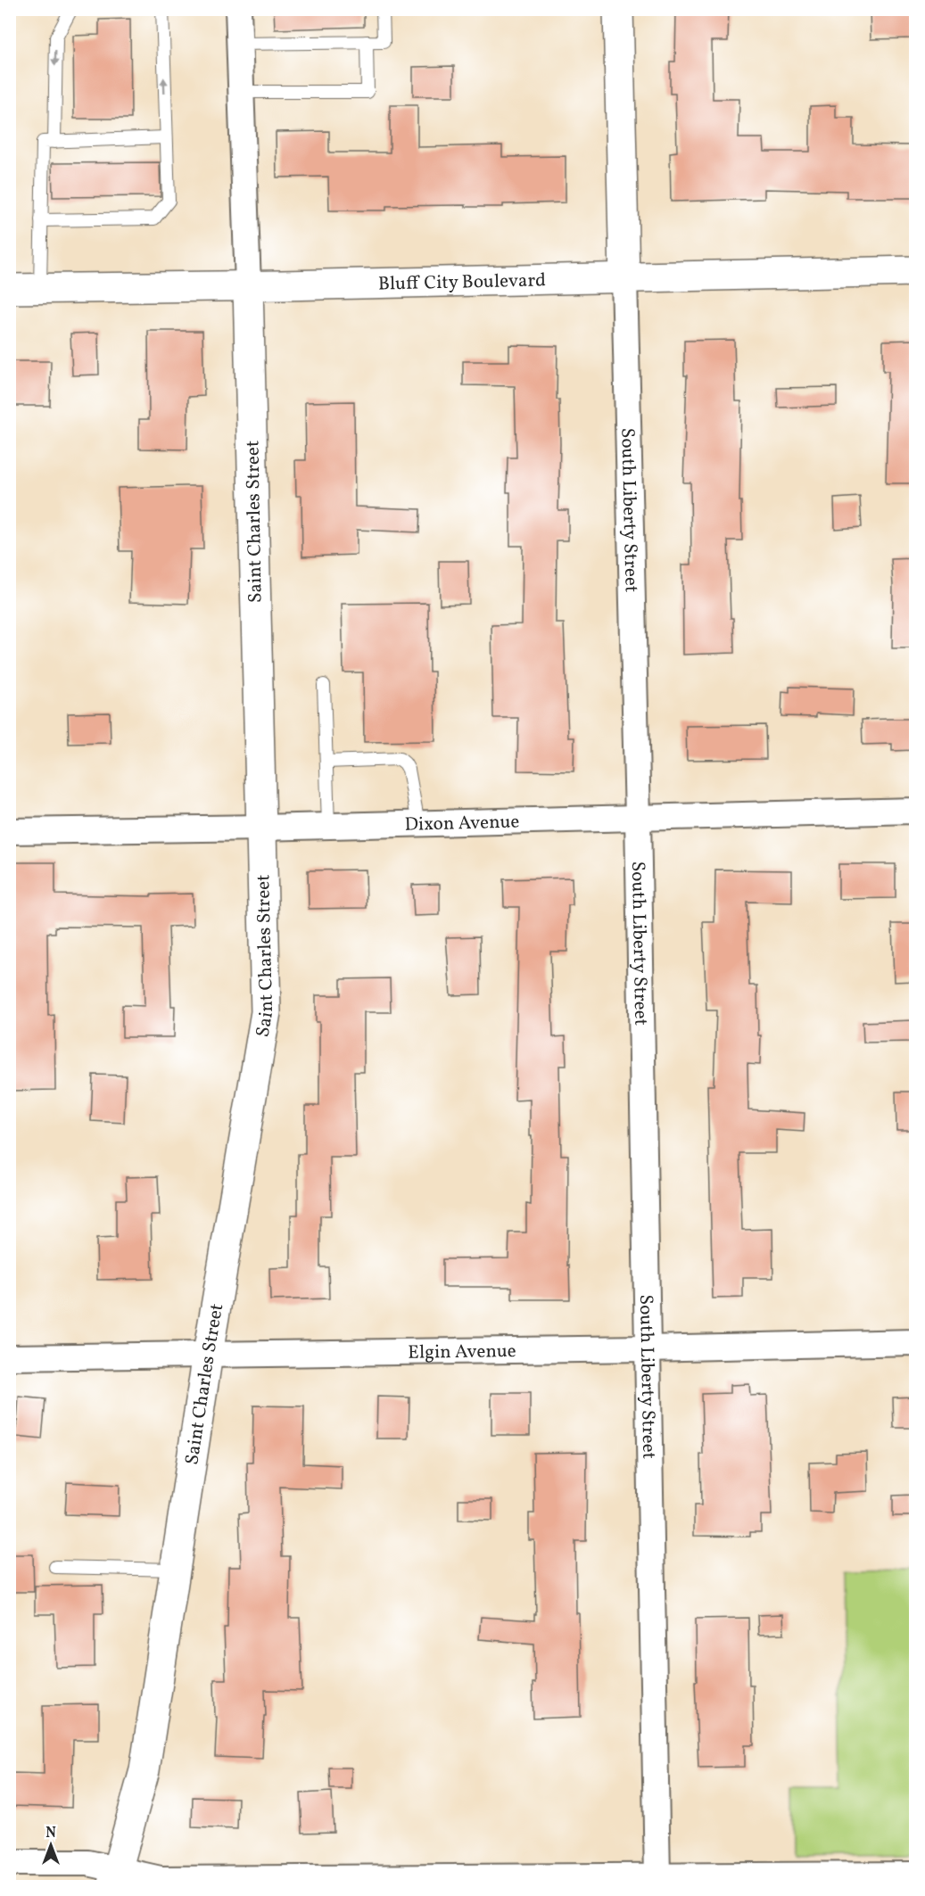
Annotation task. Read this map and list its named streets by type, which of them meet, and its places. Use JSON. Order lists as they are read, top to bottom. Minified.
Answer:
{"streets":{"main road":["Bluff City Boulevard","South Liberty Street","Saint Charles Street"],"street":["Dixon Avenue","Elgin Avenue"]},"crossings":[["Bluff City Boulevard","South Liberty Street"],["Bluff City Boulevard","Saint Charles Street"],["South Liberty Street","Dixon Avenue"],["South Liberty Street","Elgin Avenue"],["Saint Charles Street","Dixon Avenue"],["Saint Charles Street","Elgin Avenue"]],"north":"top"}
